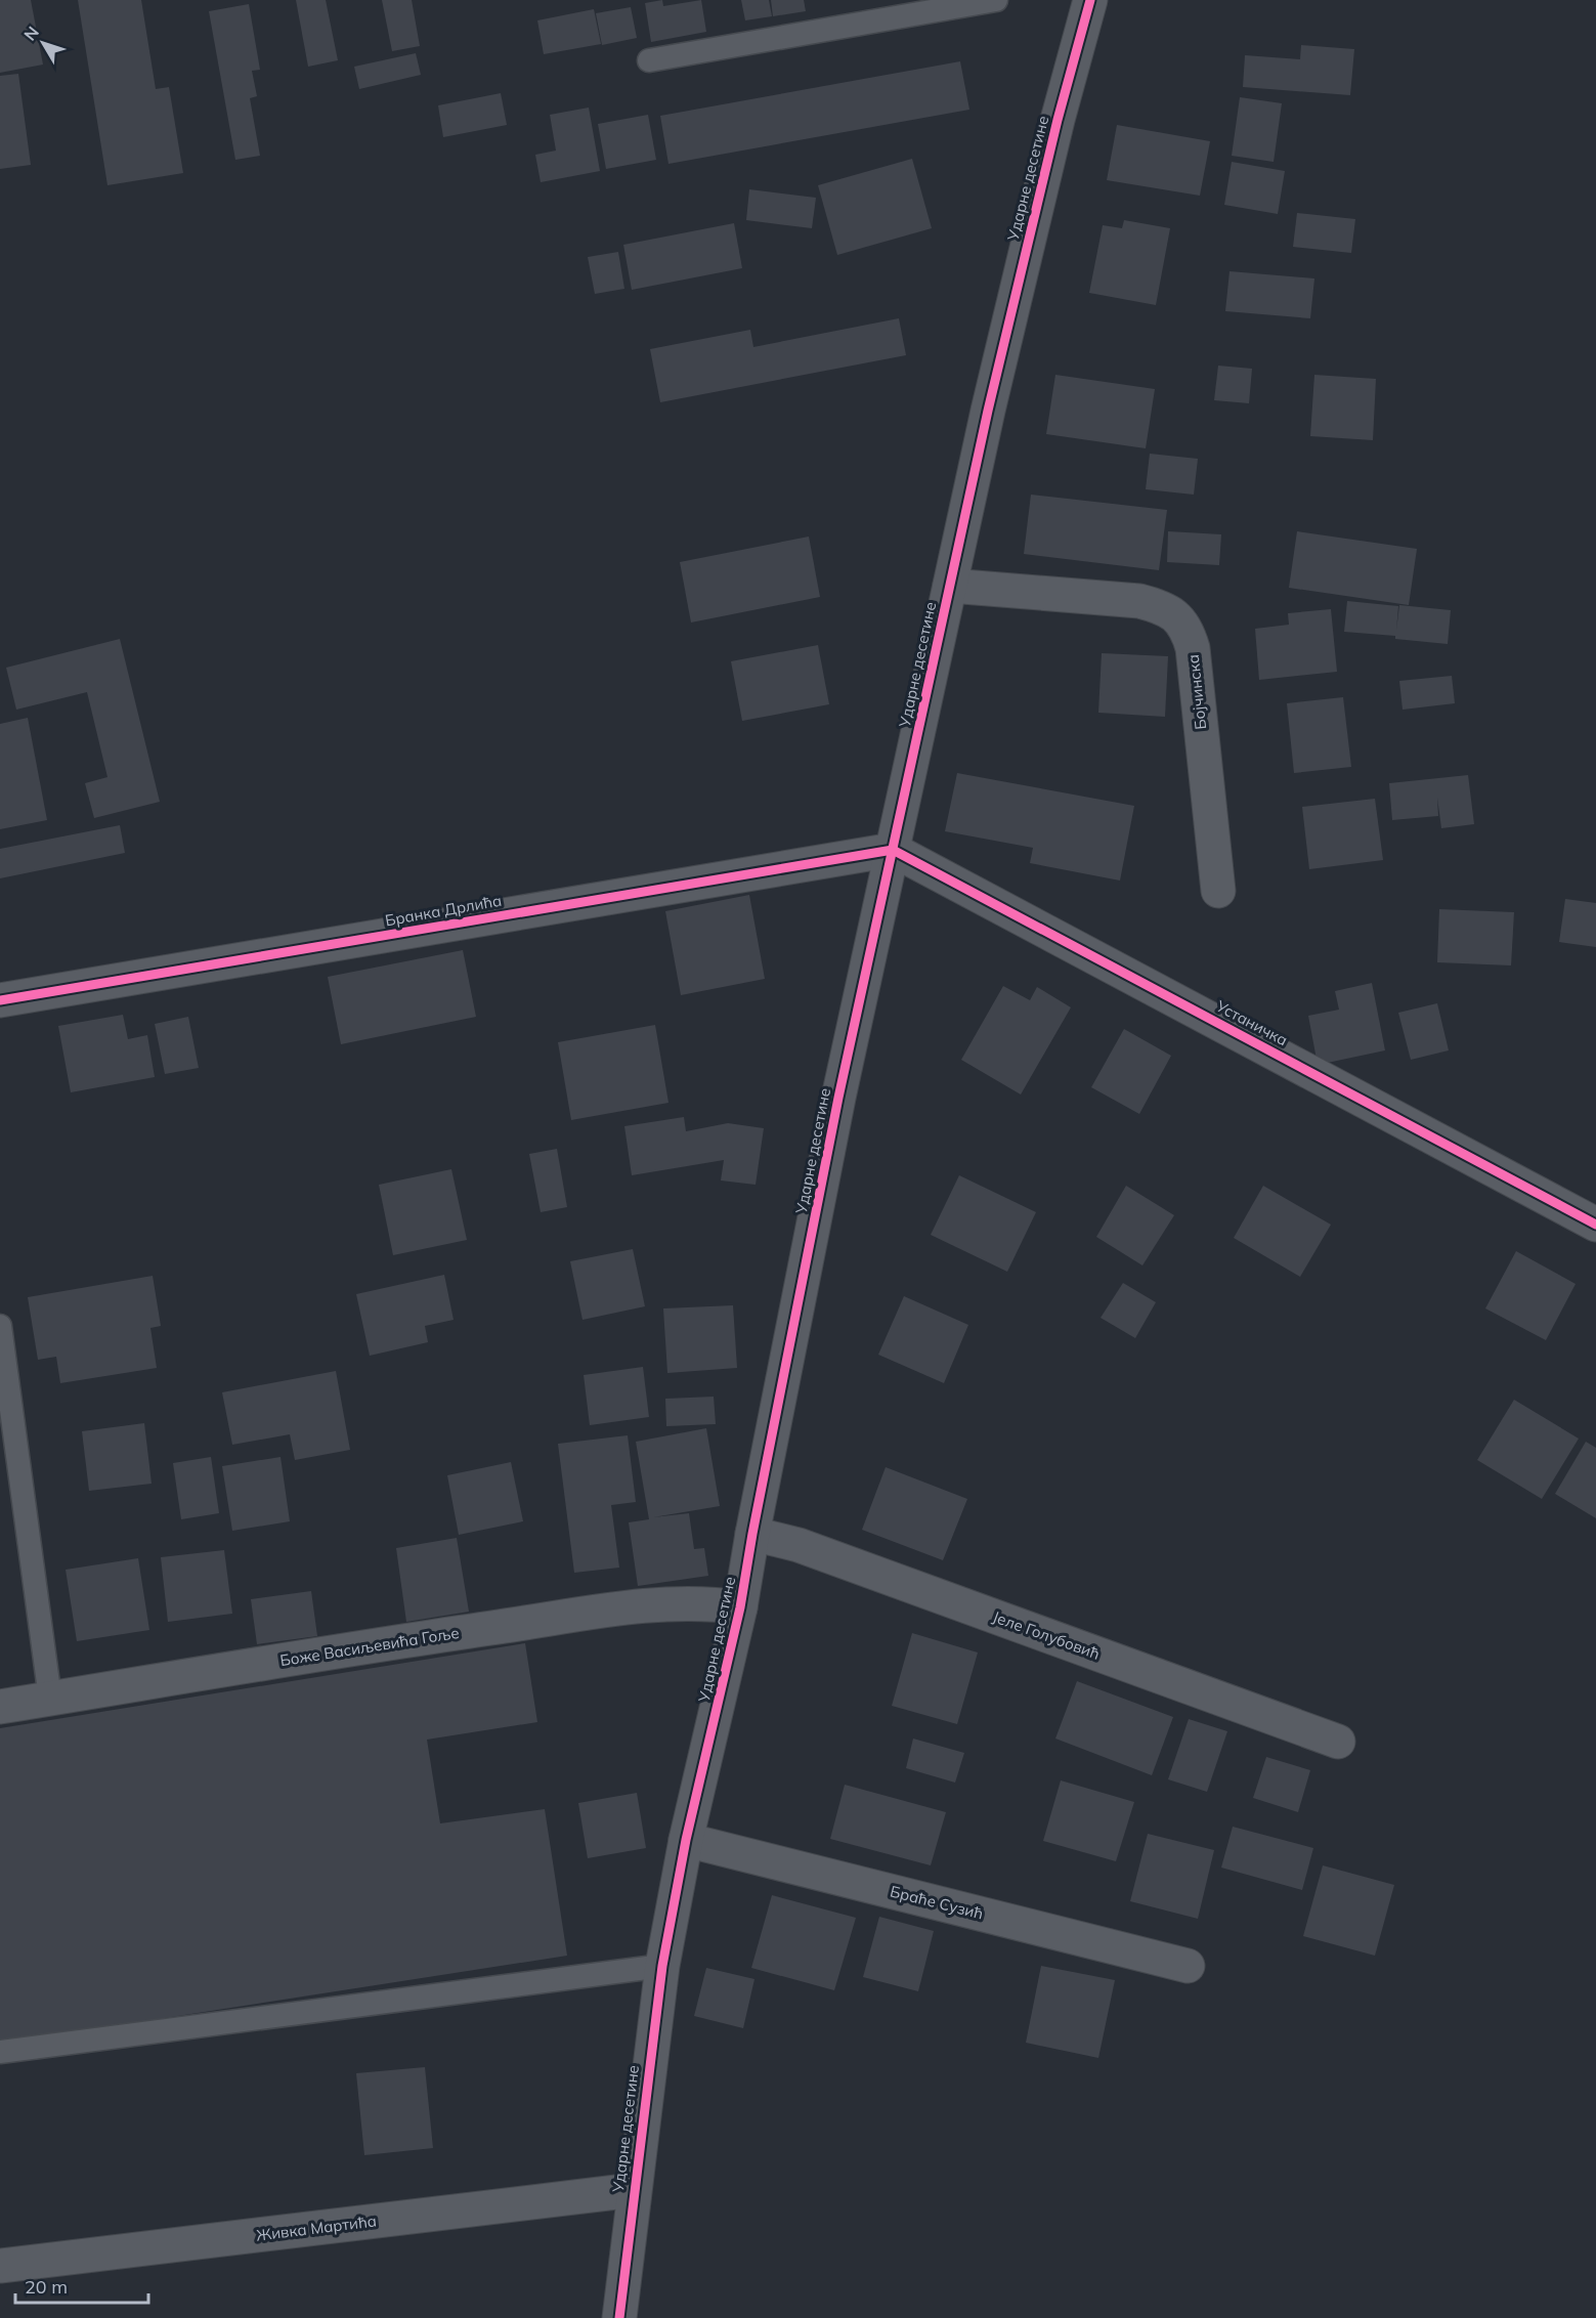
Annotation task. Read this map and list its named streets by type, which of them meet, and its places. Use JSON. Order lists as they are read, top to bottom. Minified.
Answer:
{"streets":{"street":["Ударне десетине","Бојчинска","Бранка Дрлића","Устаничка","Јеле Голубовић","Боже Васиљевића Гоље","Браће Сузић","Живка Мартића"]},"crossings":[["Ударне десетине","Бојчинска"],["Ударне десетине","Бранка Дрлића"],["Ударне десетине","Устаничка"],["Ударне десетине","Јеле Голубовић"],["Ударне десетине","Боже Васиљевића Гоље"],["Ударне десетине","Браће Сузић"],["Ударне десетине","Живка Мартића"],["Бранка Дрлића","Устаничка"]],"scale_bar":"20 m","north":"top left"}
